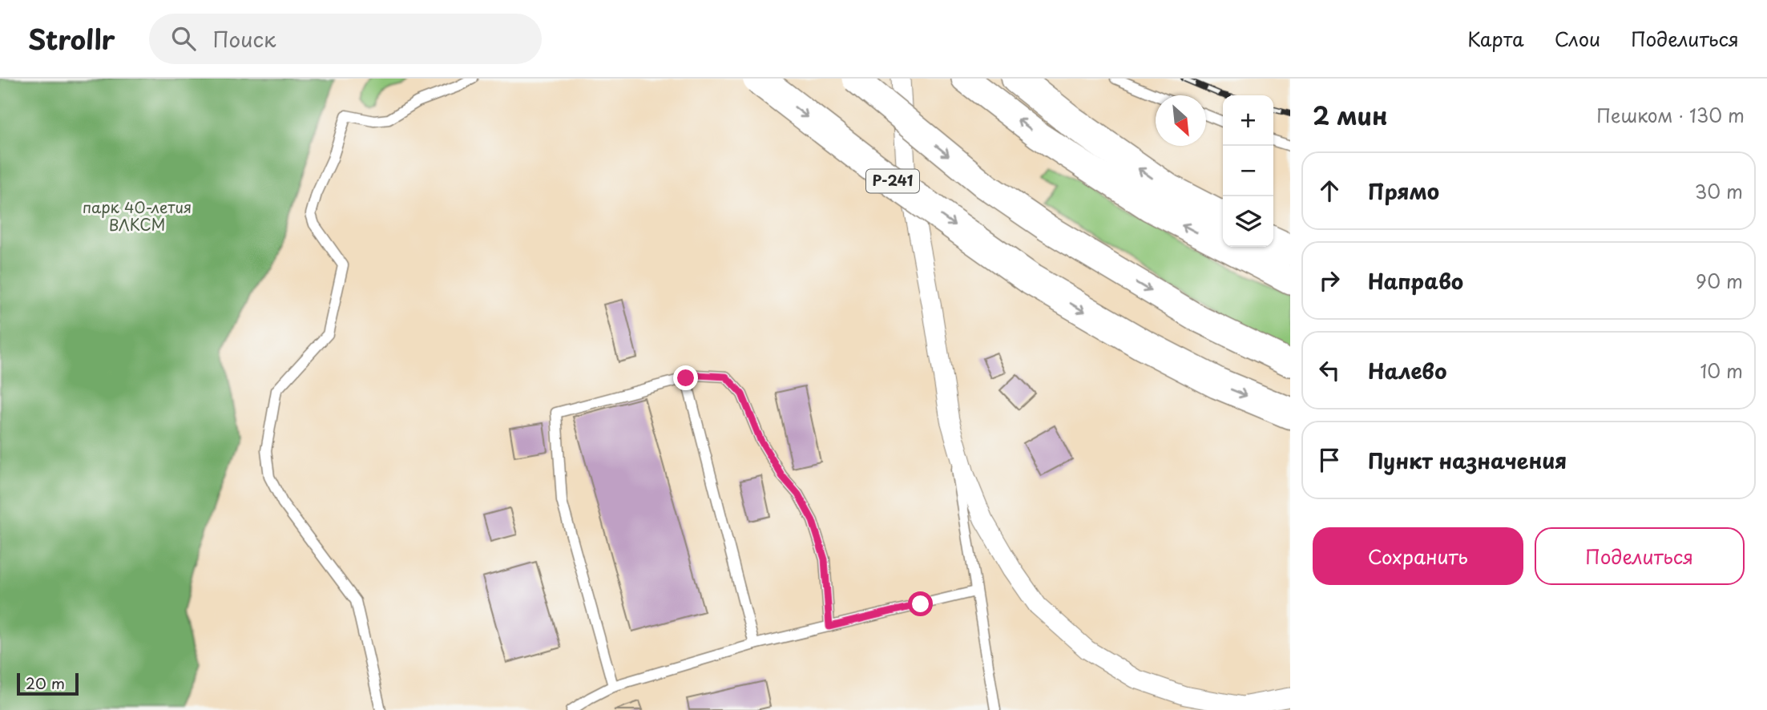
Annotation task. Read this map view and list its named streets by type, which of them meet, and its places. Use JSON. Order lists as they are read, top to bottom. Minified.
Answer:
{"streets":{"highway":["Р-241"]},"parks":["парк 40-летия ВЛКСМ"],"scale_bar":"20 m","north":"bottom right","page":{"header":"Strollr","search":"Поиск","nav":["Карта","Слои","Поделиться"],"heading":["2 мин","Пешком · 130 m"],"map_buttons":["+","−"],"list":[["Прямо","30 m"],["Направо","90 m"],["Налево","10 m"],"Пункт назначения"],"buttons":["Сохранить","Поделиться"],"scale":"20 m"}}
